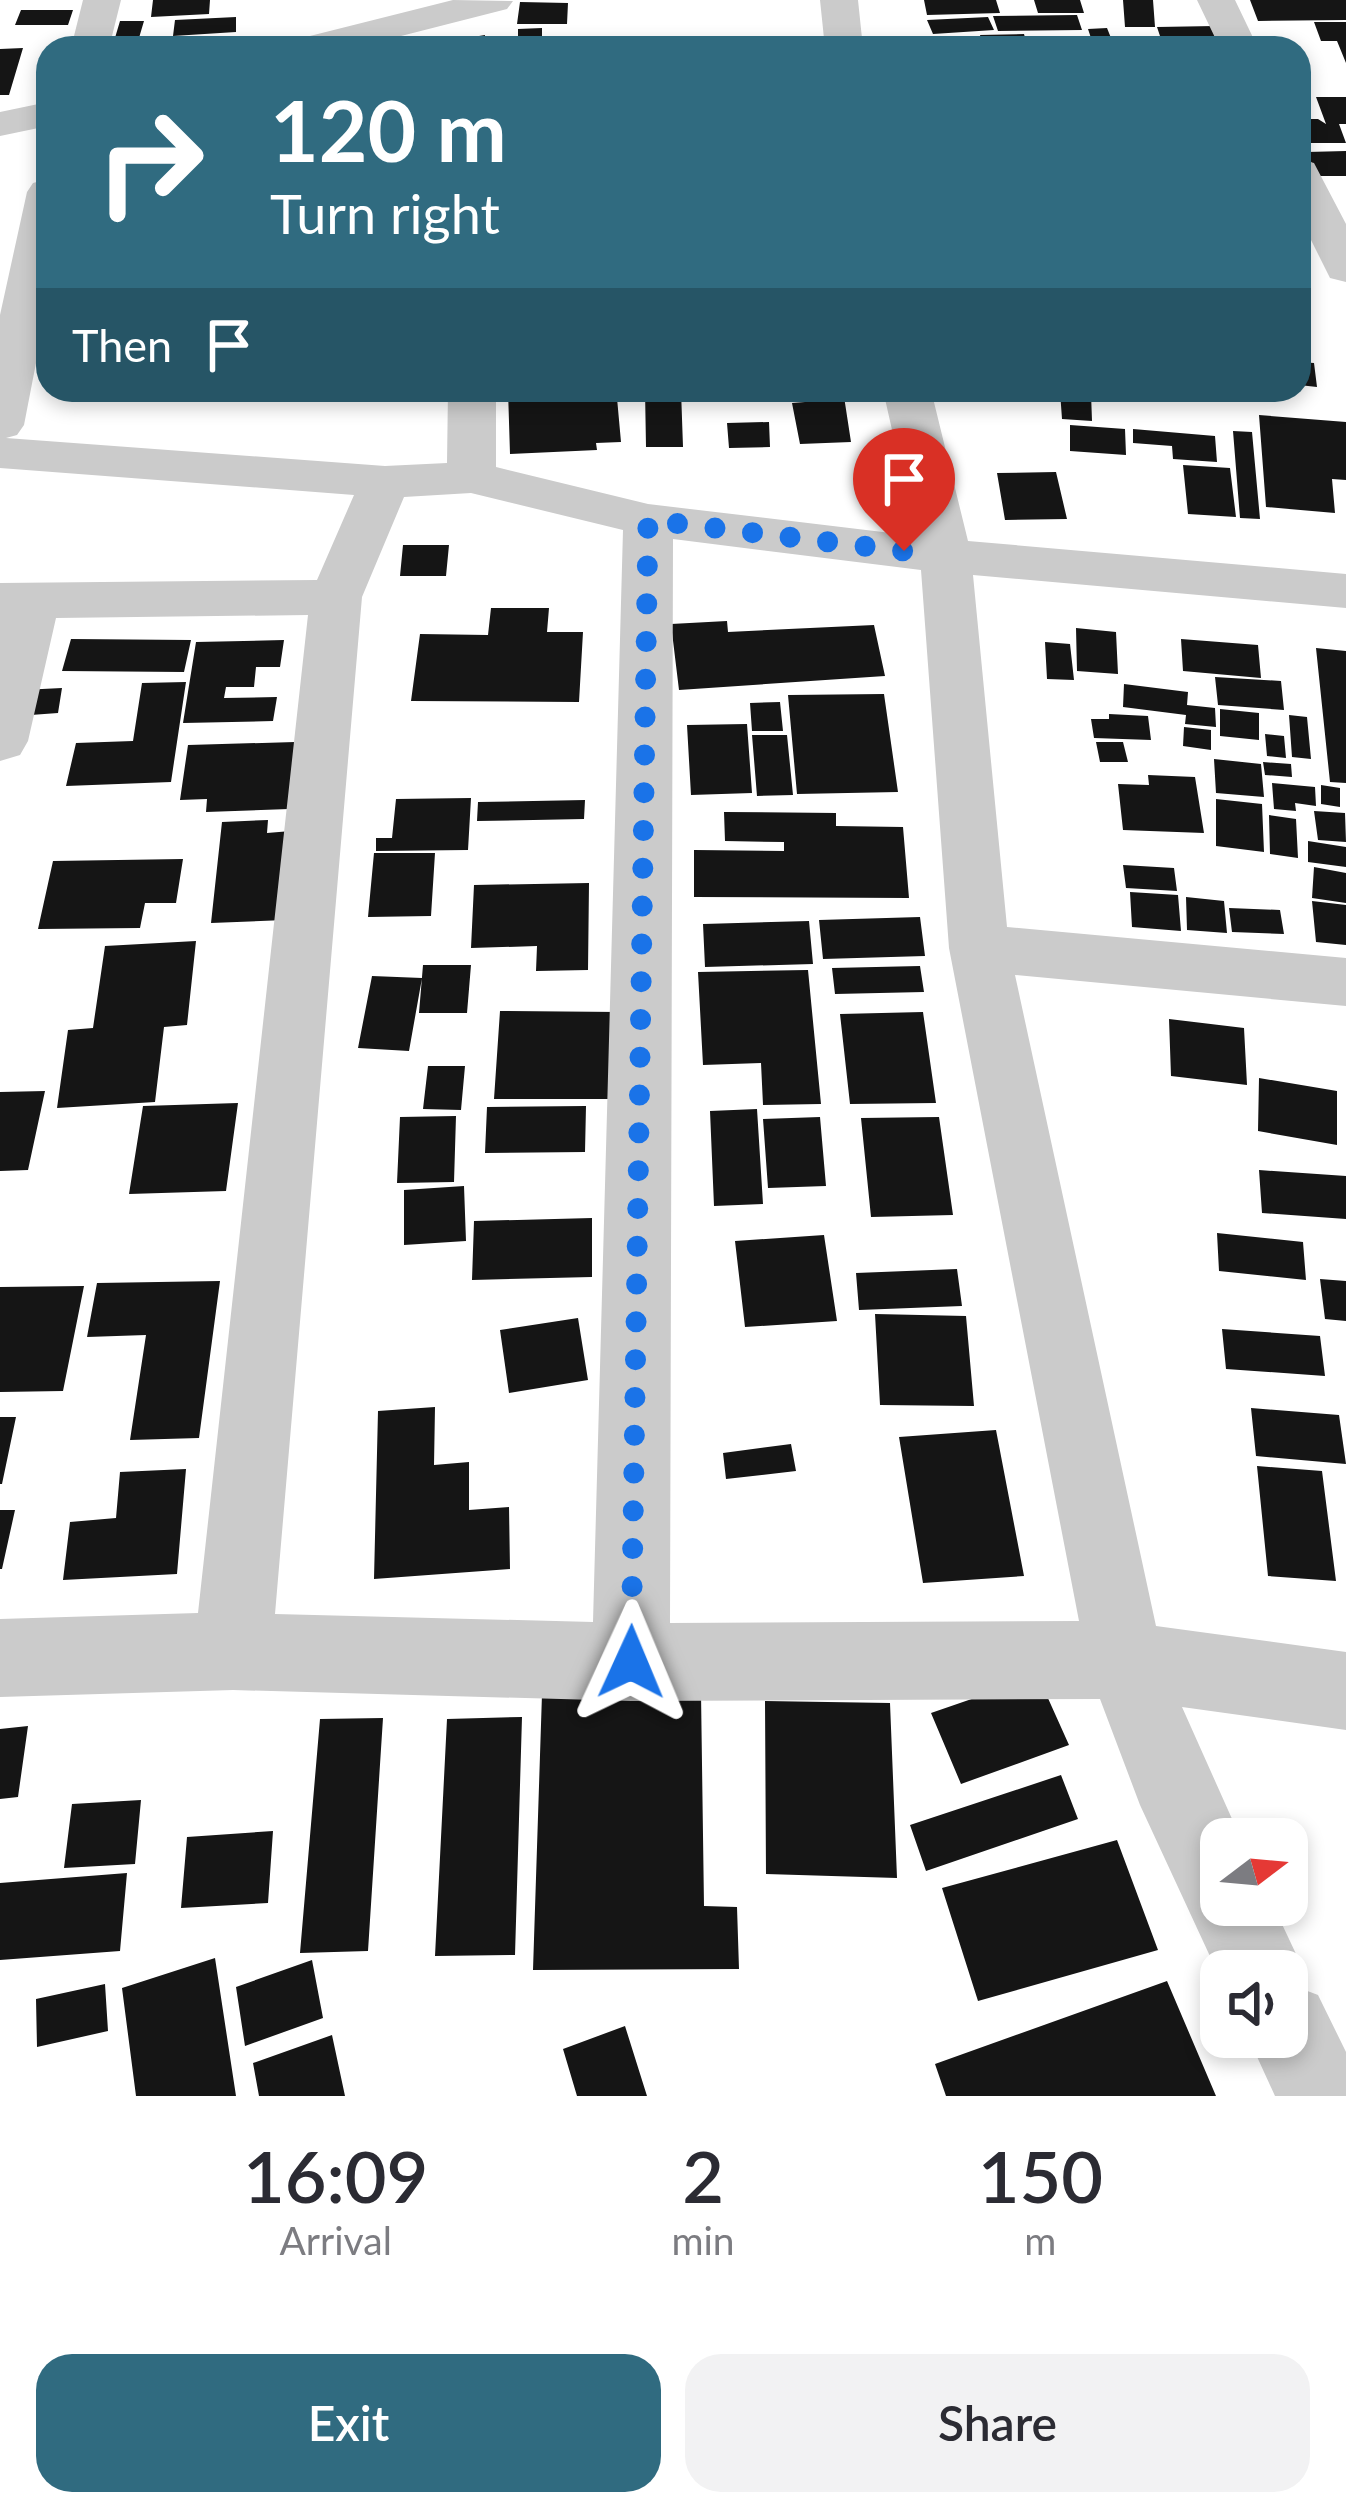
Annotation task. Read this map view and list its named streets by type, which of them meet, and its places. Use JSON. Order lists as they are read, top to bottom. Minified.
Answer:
{"north":"right","page":{"turn":["120 m","Turn right"],"then":"Then","eta":["16:09","Arrival","2","min","150","m"],"buttons":["Exit","Share"]}}
